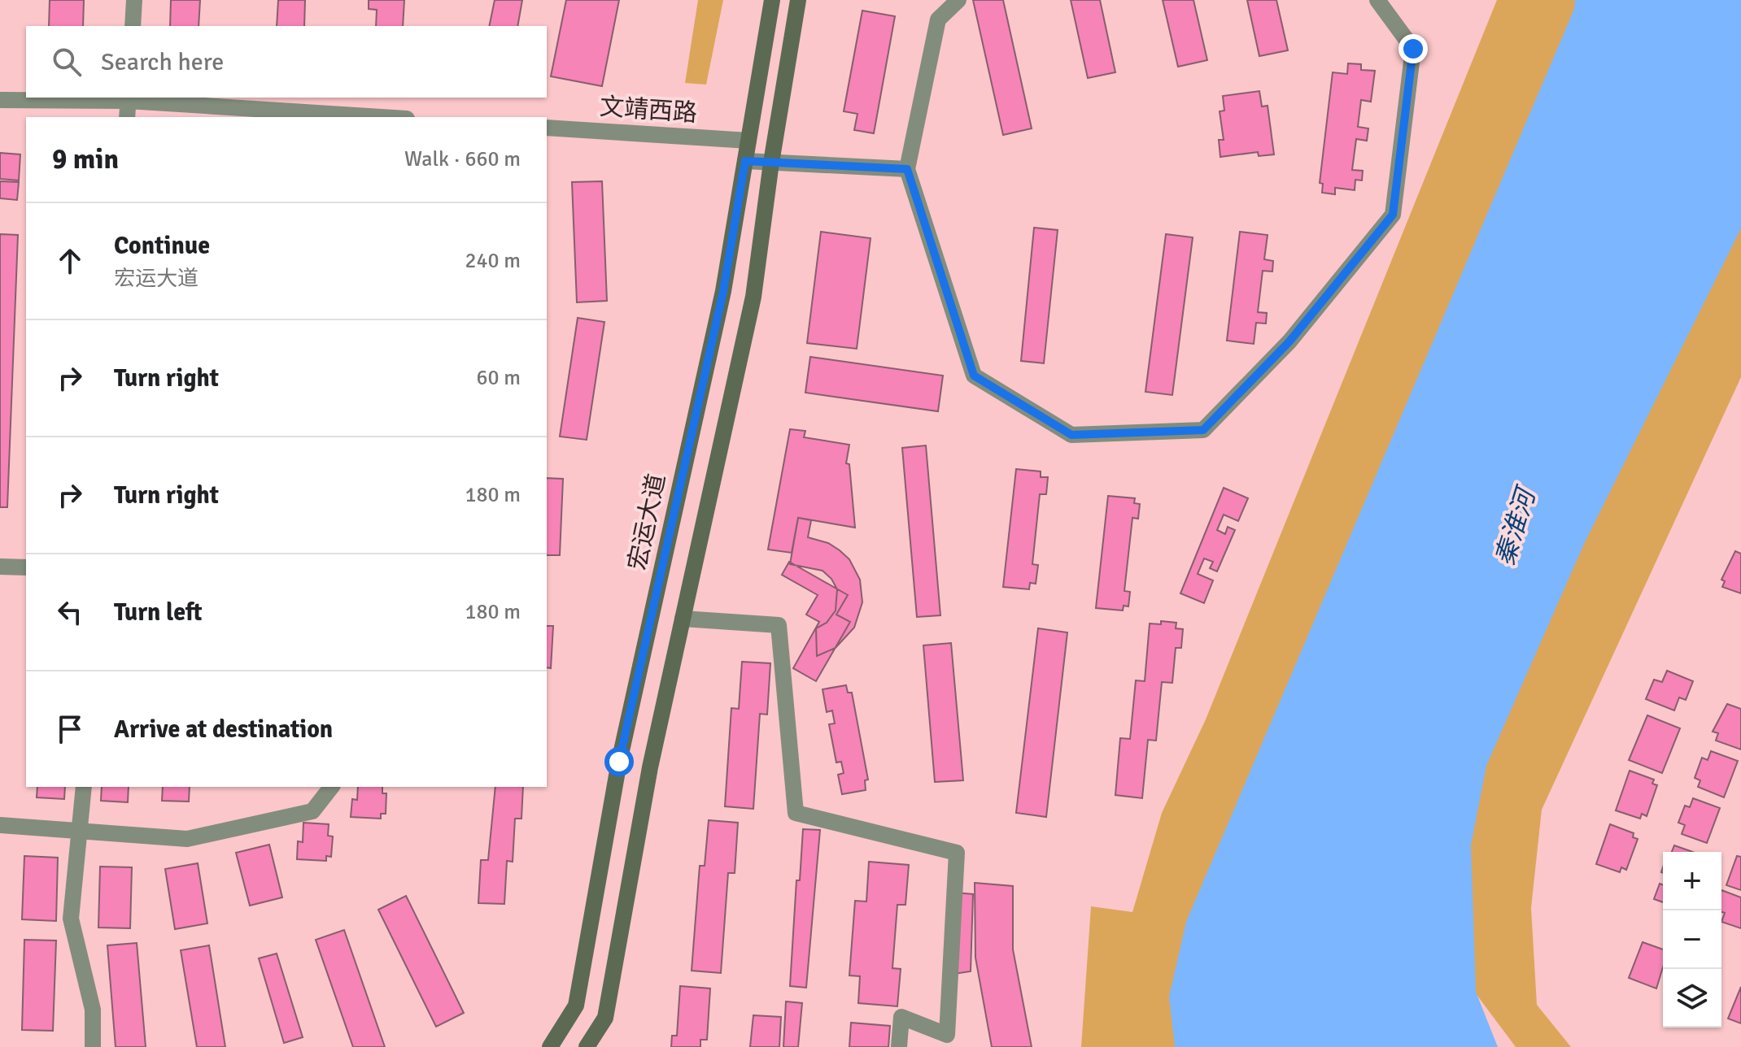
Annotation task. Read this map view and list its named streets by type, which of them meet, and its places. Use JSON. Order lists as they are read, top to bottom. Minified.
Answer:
{"streets":{"main road":["宏运大道"],"street":["文靖西路"]},"crossings":[["文靖西路","宏运大道"]],"water":["秦淮河"],"page":{"search":"Search here","heading":["9 min","Walk · 660 m"],"list":[["Continue","宏运大道","240 m"],["Turn right","60 m"],["Turn right","180 m"],["Turn left","180 m"],"Arrive at destination"],"map_buttons":["+","−"]}}
